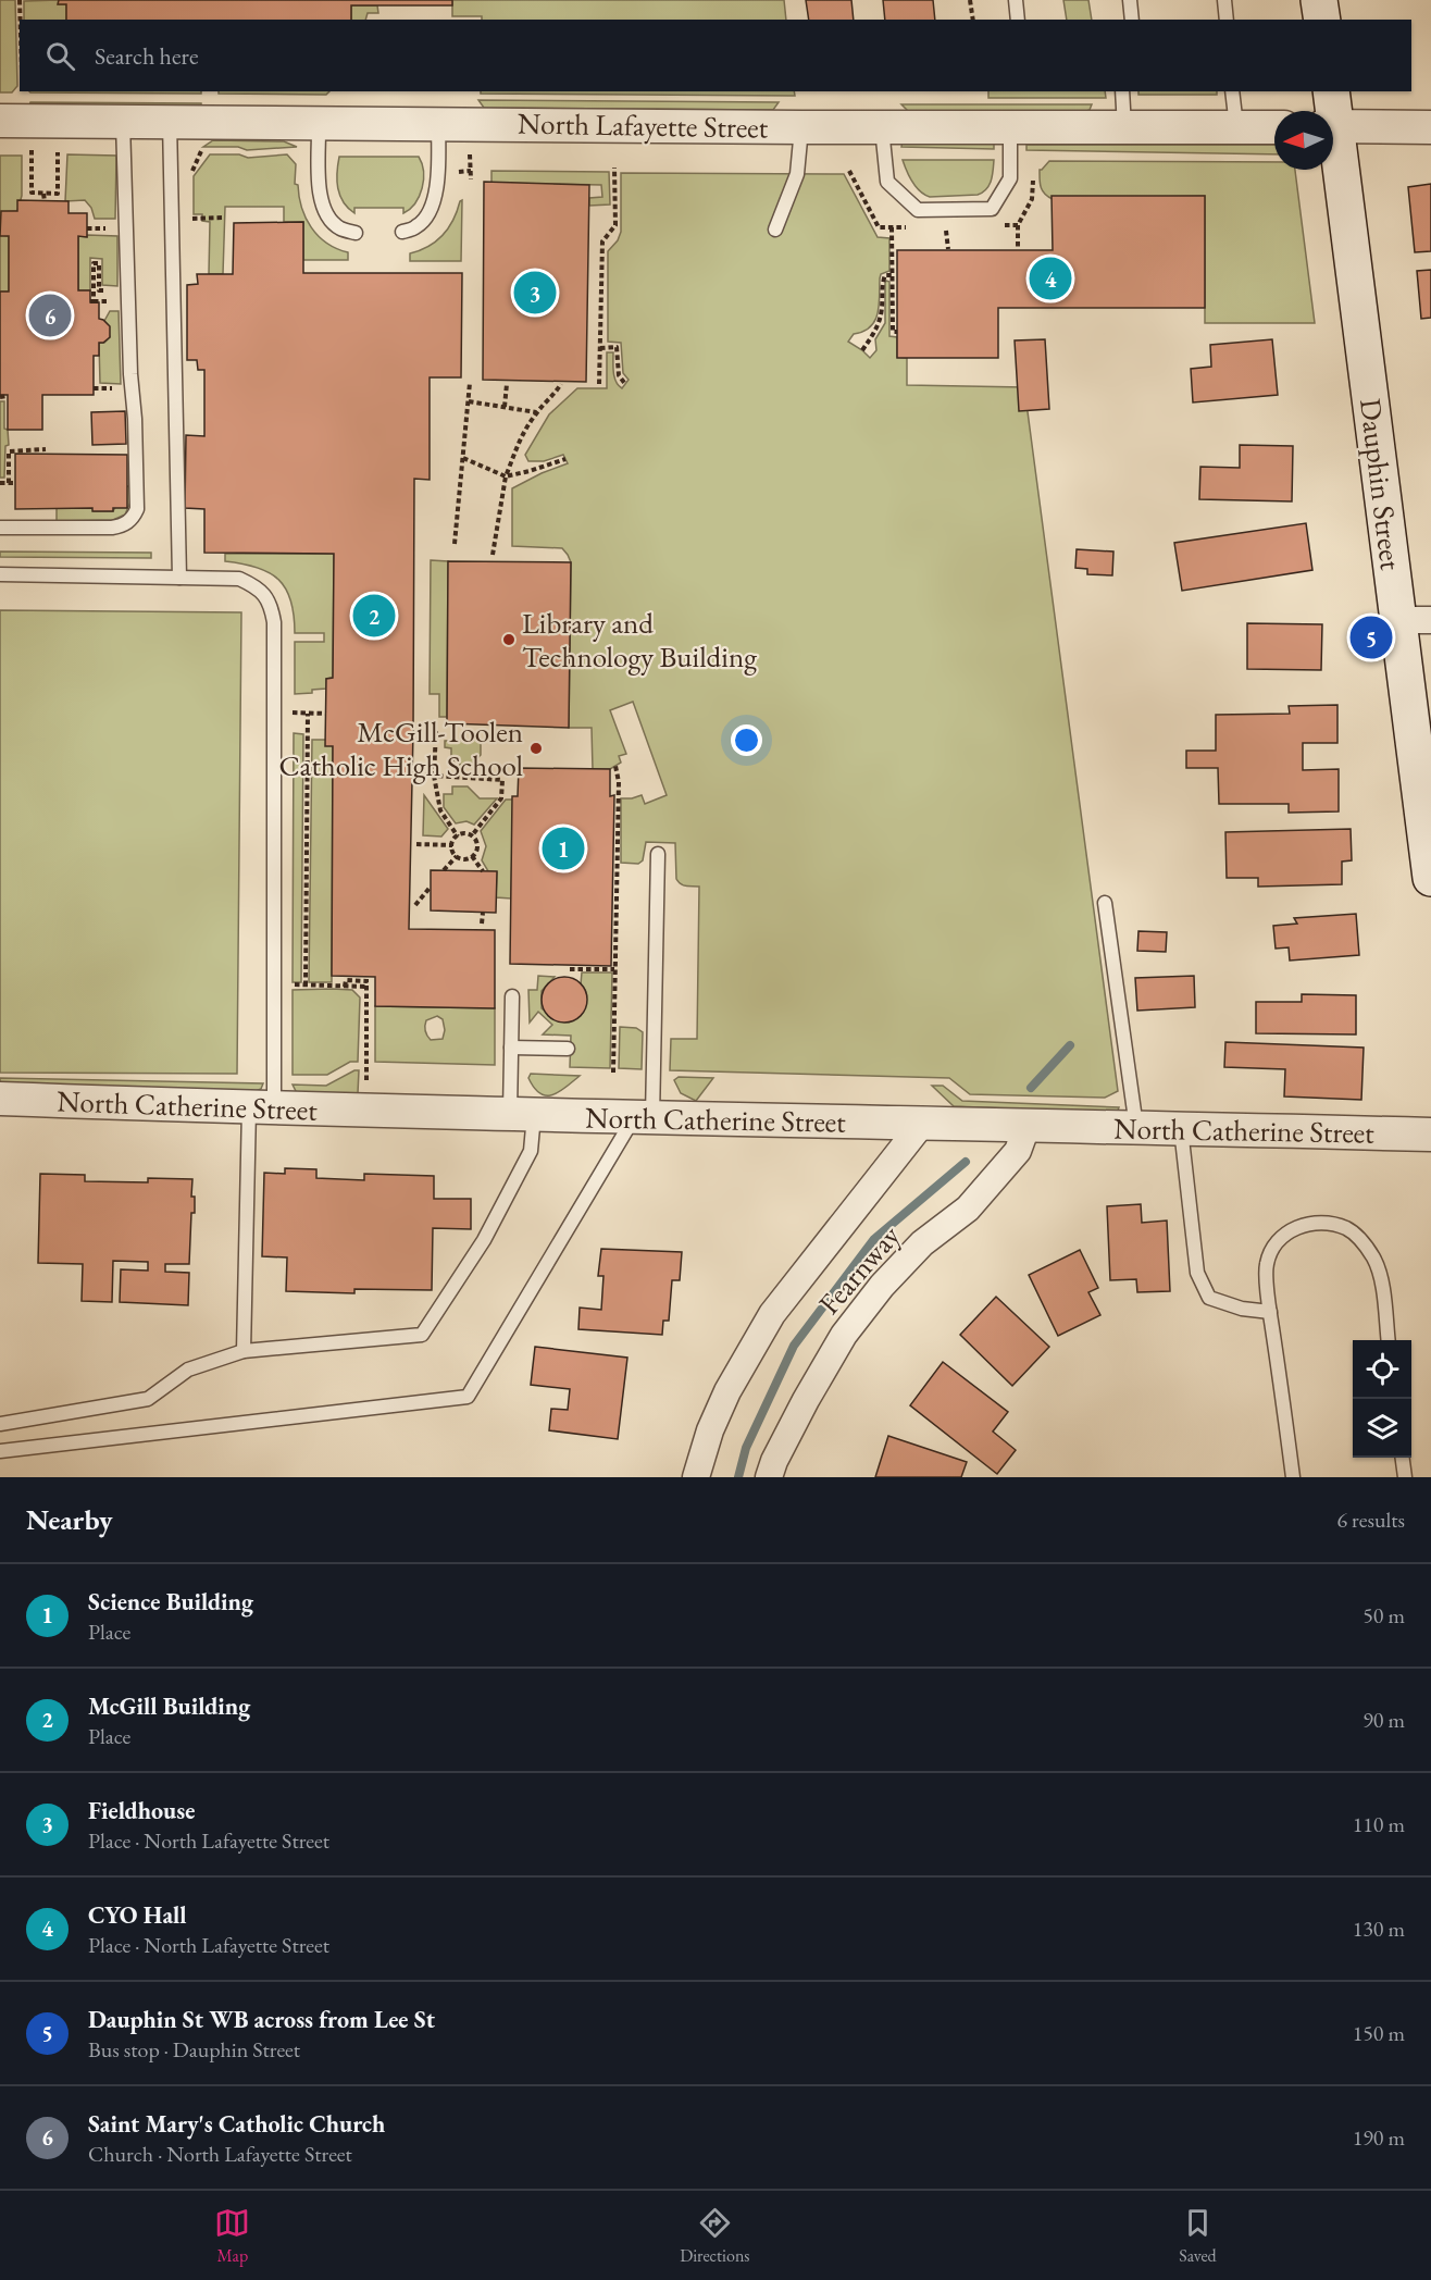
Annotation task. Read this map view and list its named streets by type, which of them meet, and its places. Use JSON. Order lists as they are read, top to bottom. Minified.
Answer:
{"streets":{"main road":["Dauphin Street"],"street":["North Lafayette Street","North Catherine Street","Fearnway"]},"crossings":[["North Catherine Street","Fearnway"]],"places":["Library and Technology Building","McGill-Toolen Catholic High School"],"north":"left","page":{"search":"Search here","pins":["4","3","6","2","5","1"],"heading":["Nearby","6 results"],"list":[{"mark":"1","name":"Science Building","note":"Place","value":"50 m"},{"mark":"2","name":"McGill Building","note":"Place","value":"90 m"},{"mark":"3","name":"Fieldhouse","note":"Place · North Lafayette Street","value":"110 m"},{"mark":"4","name":"CYO Hall","note":"Place · North Lafayette Street","value":"130 m"},{"mark":"5","name":"Dauphin St WB across from Lee St","note":"Bus stop · Dauphin Street","value":"150 m"},{"mark":"6","name":"Saint Mary's Catholic Church","note":"Church · North Lafayette Street","value":"190 m"}],"nav":["Map","Directions","Saved"]}}
